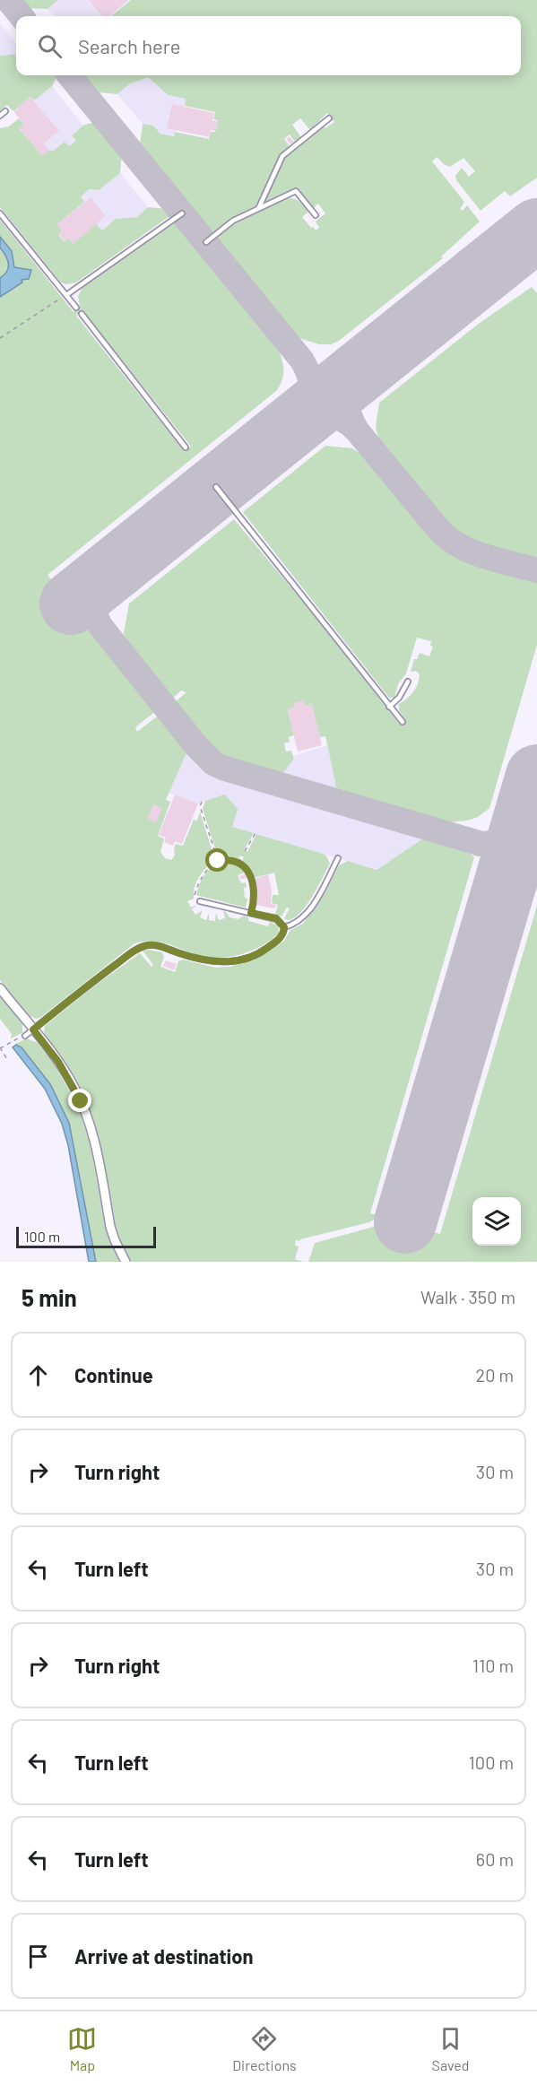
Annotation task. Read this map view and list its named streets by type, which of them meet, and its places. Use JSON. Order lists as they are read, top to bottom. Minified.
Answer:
{"scale_bar":"100 m","page":{"search":"Search here","scale":"100 m","heading":["5 min","Walk · 350 m"],"list":[["Continue","20 m"],["Turn right","30 m"],["Turn left","30 m"],["Turn right","110 m"],["Turn left","100 m"],["Turn left","60 m"],"Arrive at destination"],"nav":["Map","Directions","Saved"]}}
